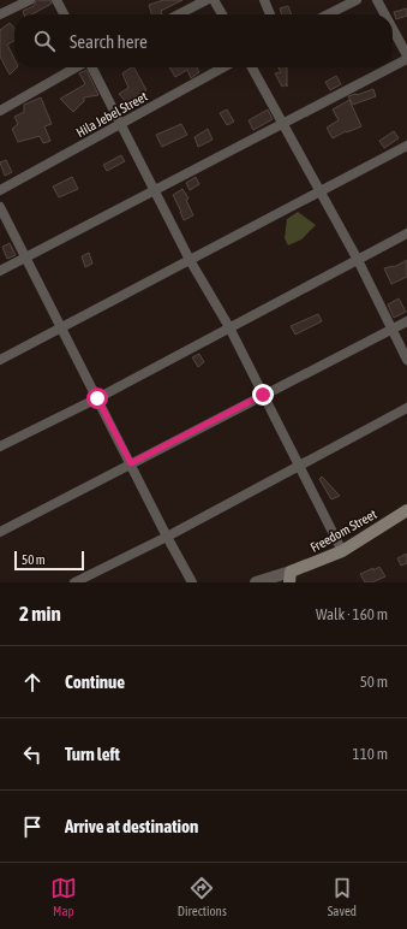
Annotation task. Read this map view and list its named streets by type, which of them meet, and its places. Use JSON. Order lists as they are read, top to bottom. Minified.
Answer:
{"streets":{"main road":["Freedom Street"],"street":["Hila Jebel Street"]},"scale_bar":"50 m","page":{"search":"Search here","scale":"50 m","heading":["2 min","Walk · 160 m"],"list":[["Continue","50 m"],["Turn left","110 m"],"Arrive at destination"],"nav":["Map","Directions","Saved"]}}
